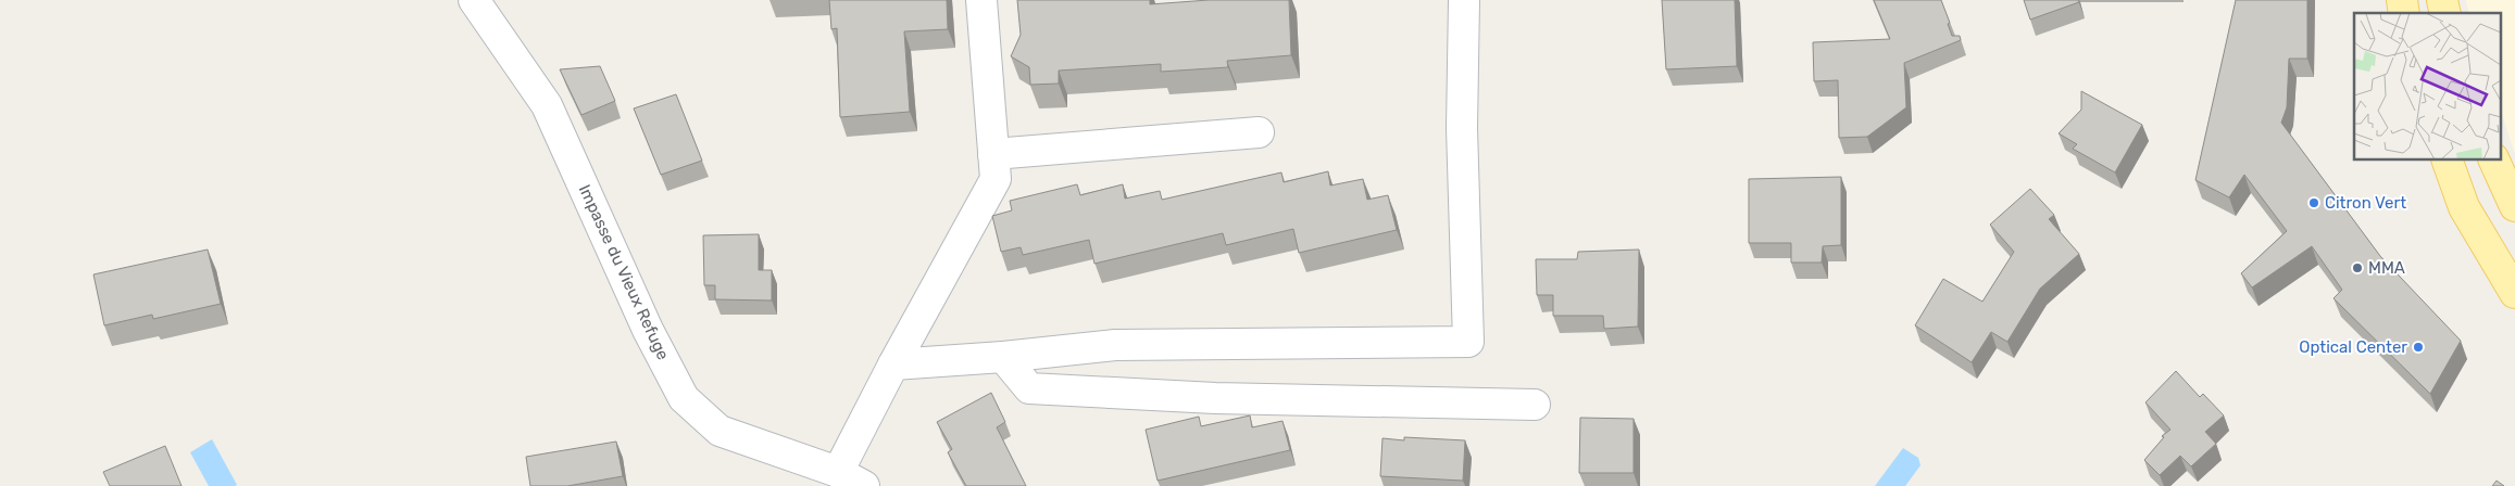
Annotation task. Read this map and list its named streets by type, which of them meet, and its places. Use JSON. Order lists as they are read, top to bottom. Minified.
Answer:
{"streets":{"street":["Impasse du Vieux Refuge"]},"places":["Citron Vert","MMA","Optical Center"]}
